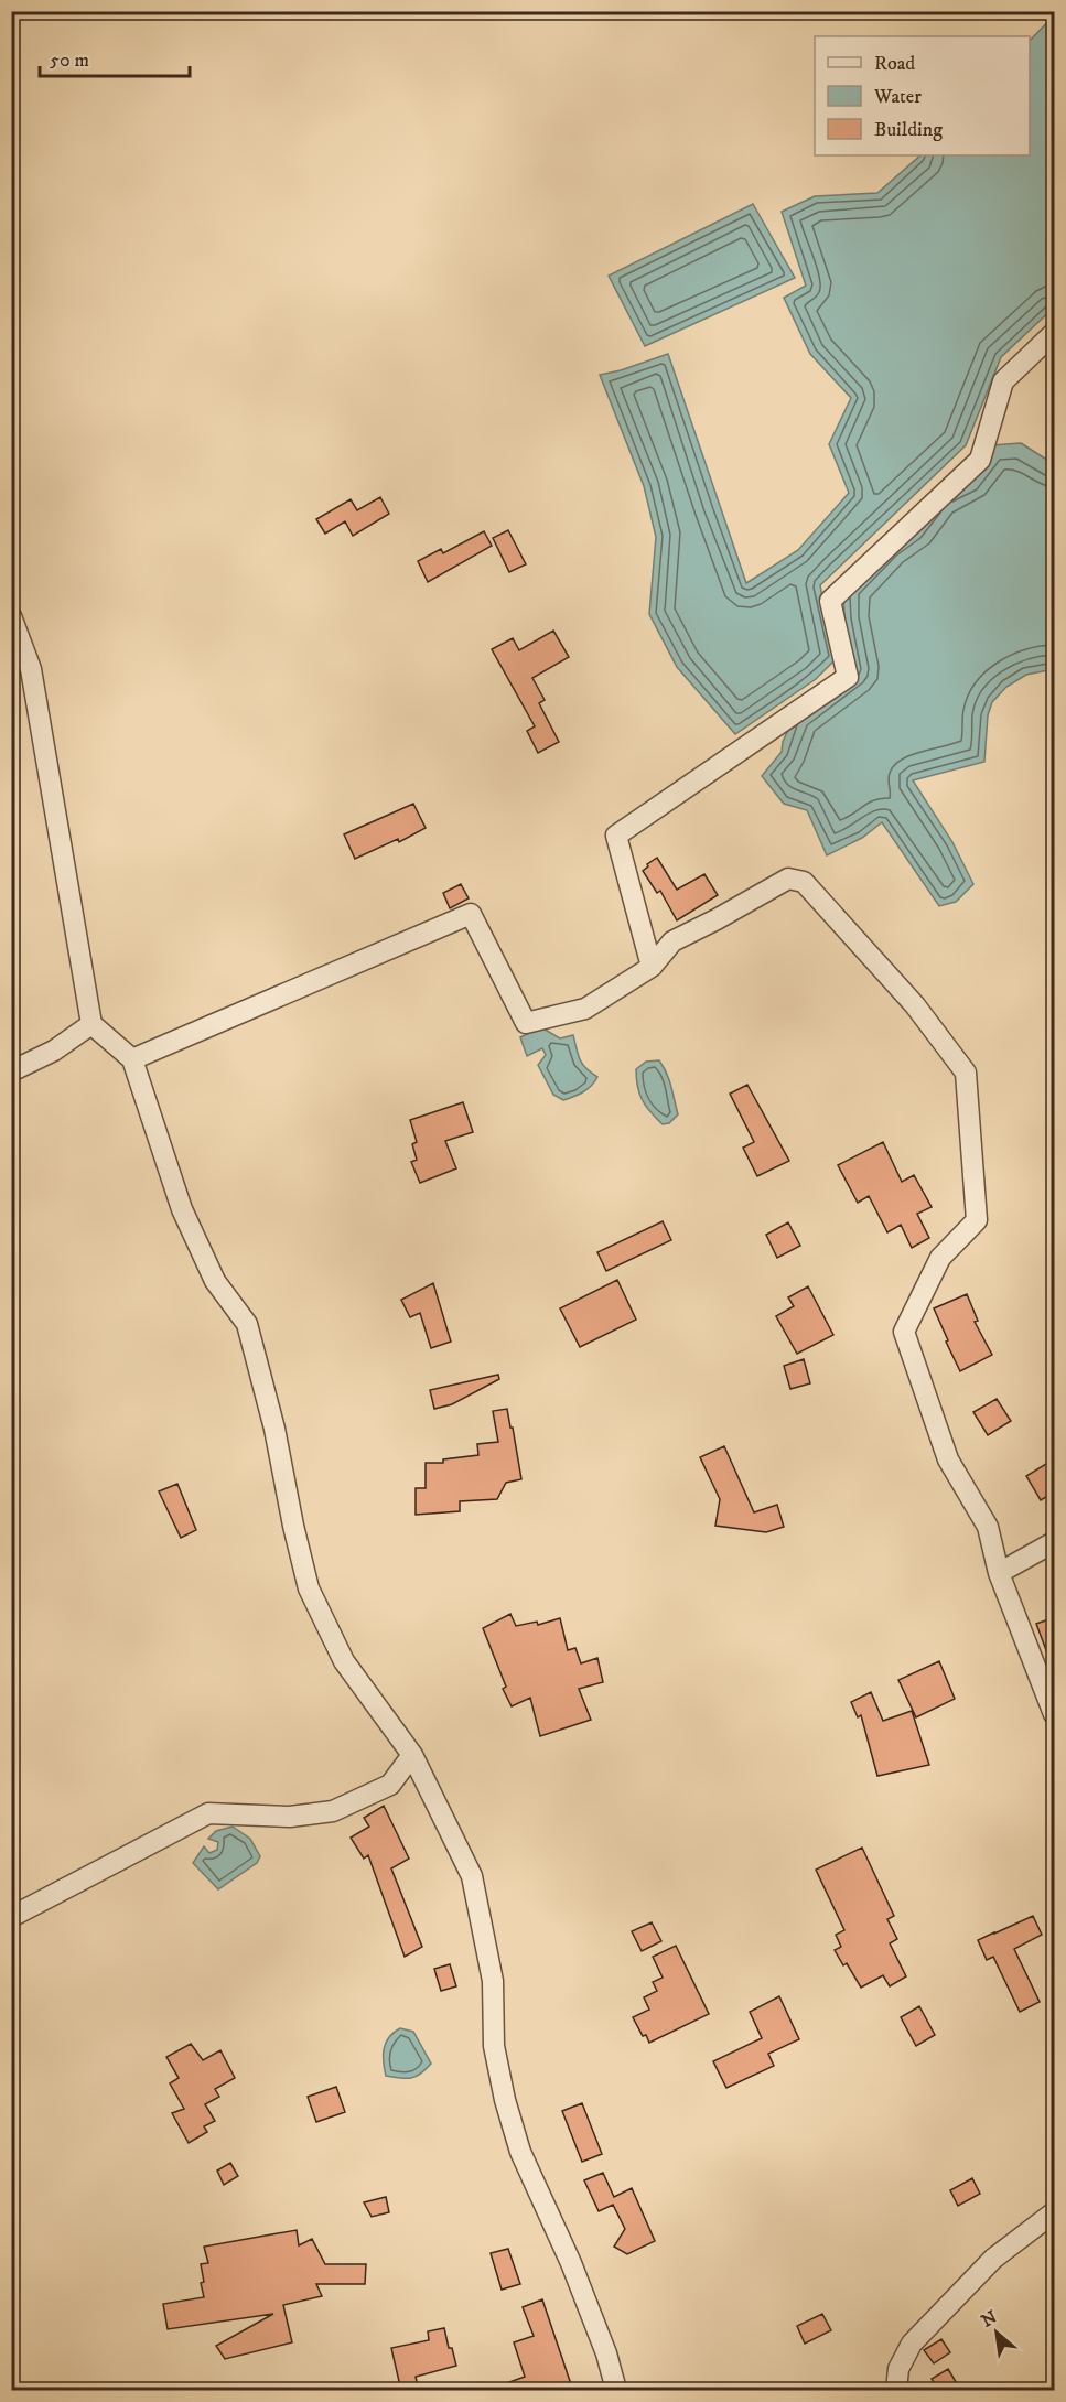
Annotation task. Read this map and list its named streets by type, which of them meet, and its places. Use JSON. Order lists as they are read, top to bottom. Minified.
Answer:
{"legend":["Road","Water","Building"],"scale_bar":"50 m","north":"top left"}
